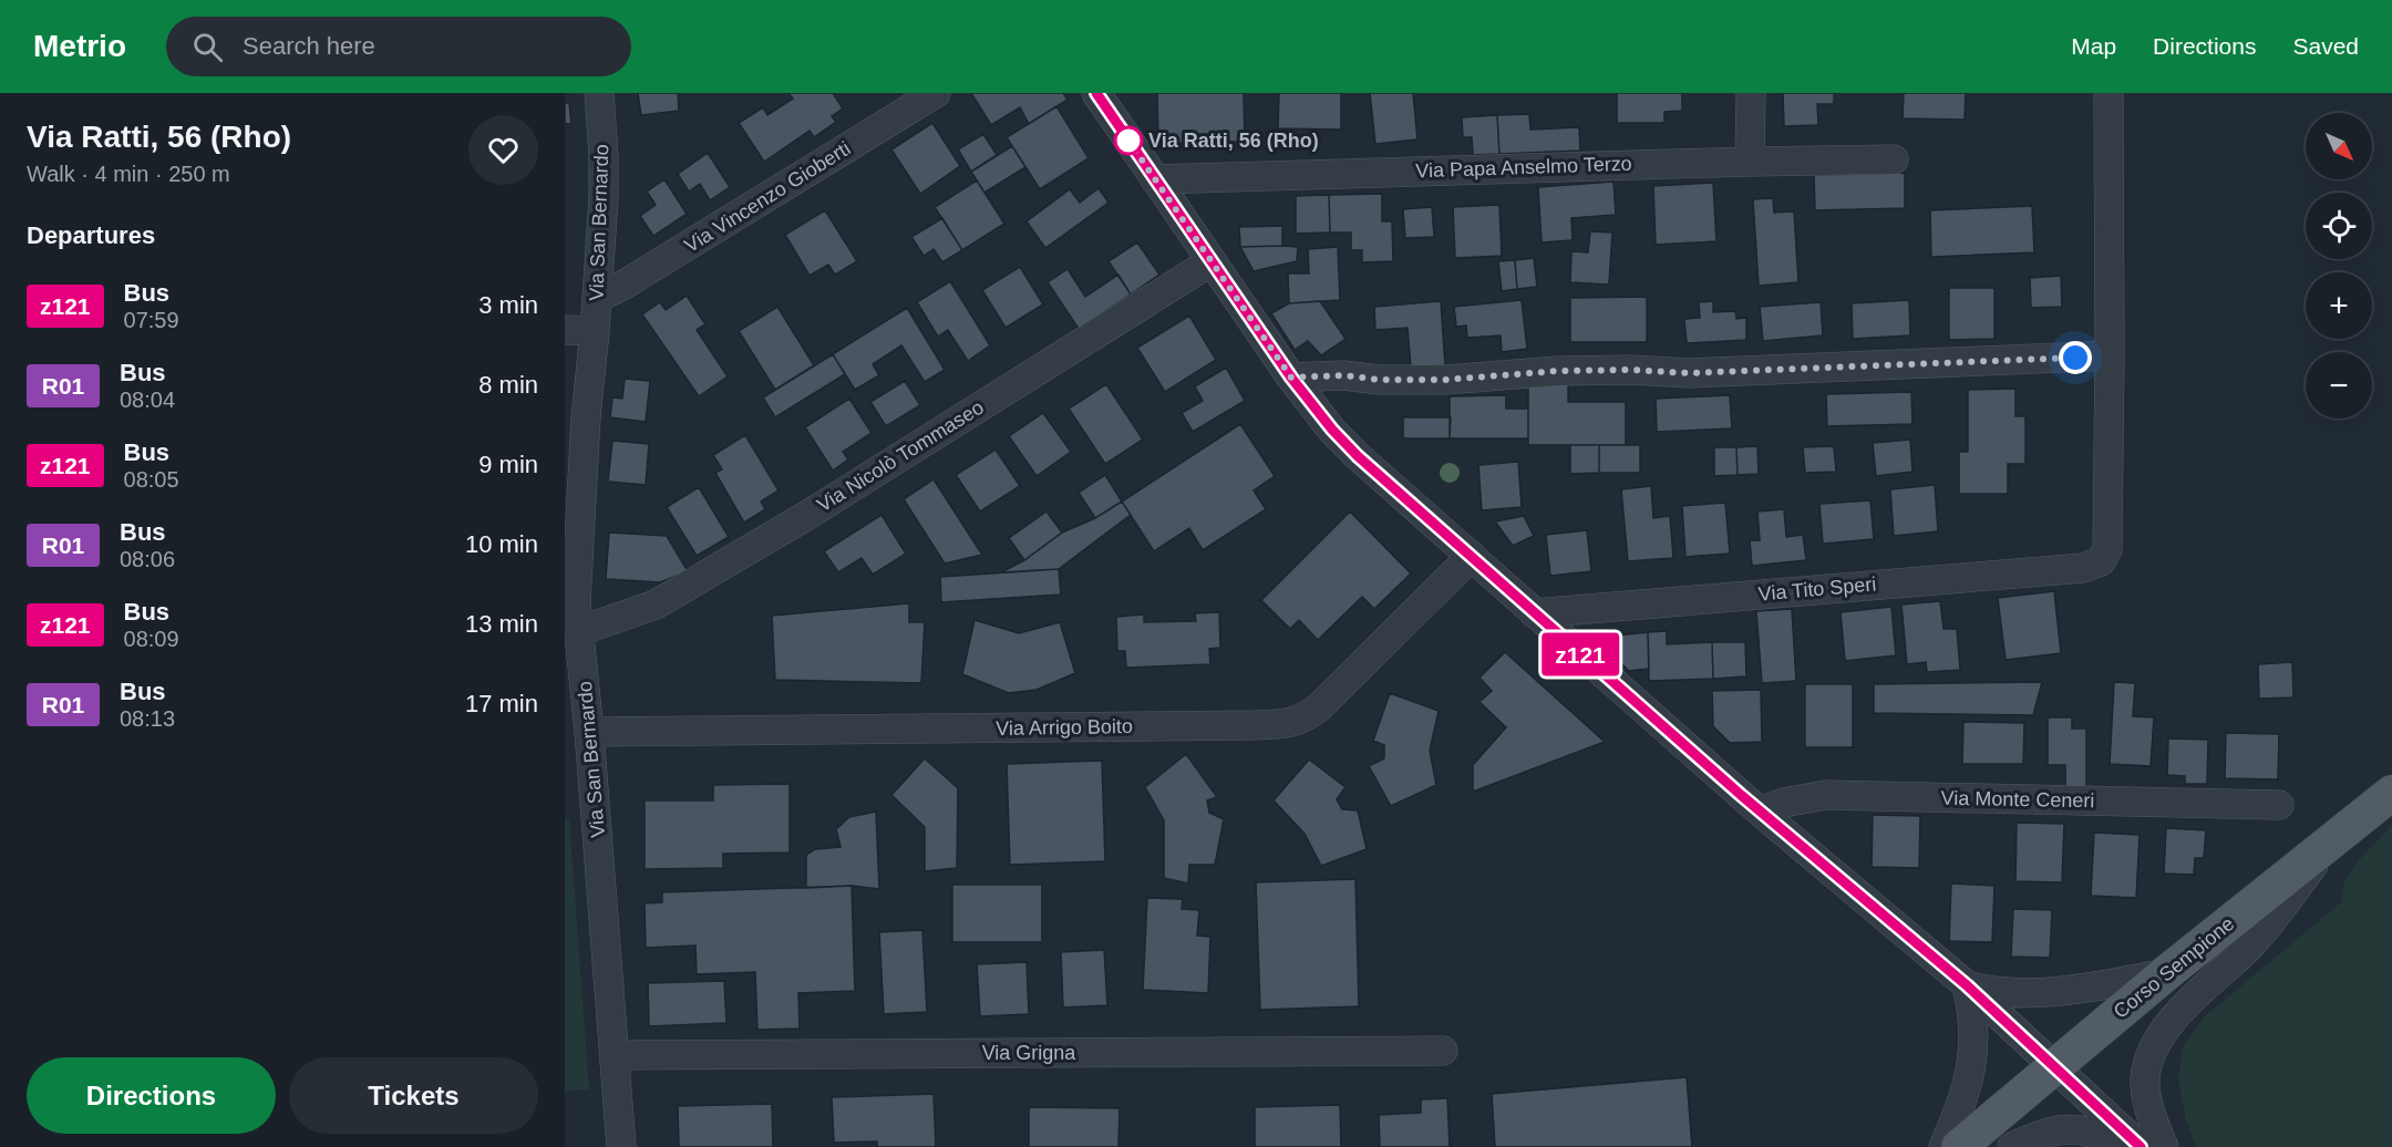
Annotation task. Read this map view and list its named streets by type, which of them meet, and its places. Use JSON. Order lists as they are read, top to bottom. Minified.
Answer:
{"streets":{"main road":["Corso Sempione"],"street":["Via Papa Anselmo Terzo","Via Vincenzo Gioberti","Via San Bernardo","Via Nicolò Tommaseo","Via Tito Speri","Via Arrigo Boito","Via Monte Ceneri","Via Grigna"]},"crossings":[["Via Vincenzo Gioberti","Via San Bernardo"],["Via San Bernardo","Via Nicolò Tommaseo"],["Via San Bernardo","Via Arrigo Boito"],["Via San Bernardo","Via Grigna"]],"places":["Via Ratti, 56 (Rho)"],"lines":["bus line z121"],"north":"bottom right","page":{"header":"Metrio","search":"Search here","nav":["Map","Directions","Saved"],"heading":[["Via Ratti, 56 (Rho)","Walk · 4 min · 250 m"],"Departures"],"on_map":"z121","map_buttons":["+","−"],"list":[{"mark":"z121","name":"Bus","note":"07:59","value":"3 min"},{"mark":"R01","name":"Bus","note":"08:04","value":"8 min"},{"mark":"z121","name":"Bus","note":"08:05","value":"9 min"},{"mark":"R01","name":"Bus","note":"08:06","value":"10 min"},{"mark":"z121","name":"Bus","note":"08:09","value":"13 min"},{"mark":"R01","name":"Bus","note":"08:13","value":"17 min"}],"buttons":["Directions","Tickets"]}}
